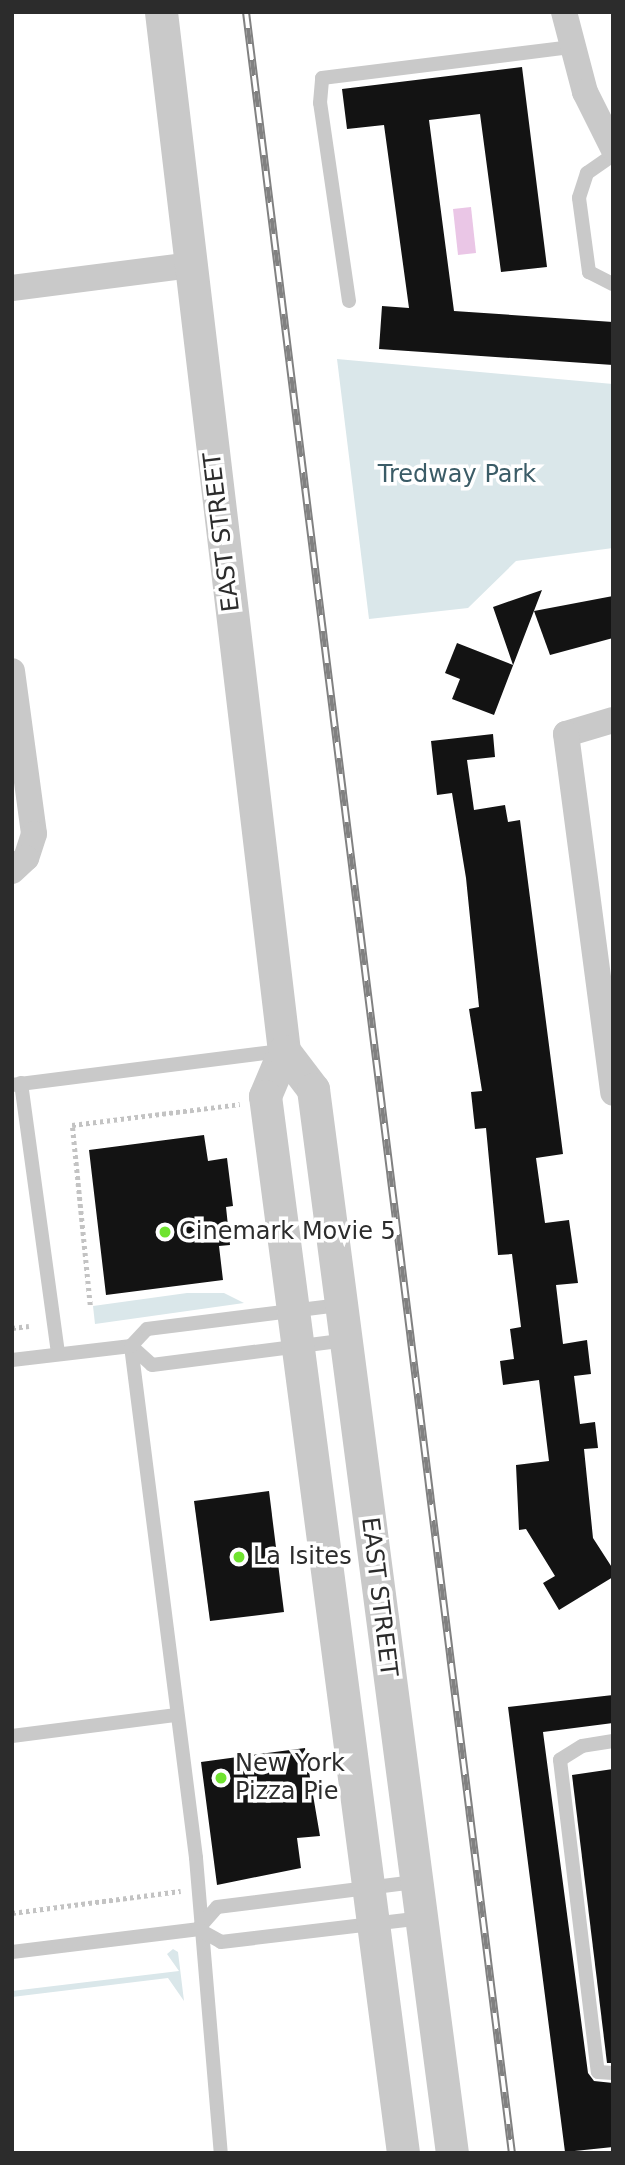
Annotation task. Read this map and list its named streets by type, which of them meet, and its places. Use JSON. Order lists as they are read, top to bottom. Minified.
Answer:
{"streets":{"street":["EAST STREET"]},"parks":["Tredway Park"],"places":["Cinemark Movie 5","La Isites","New York Pizza Pie"]}
